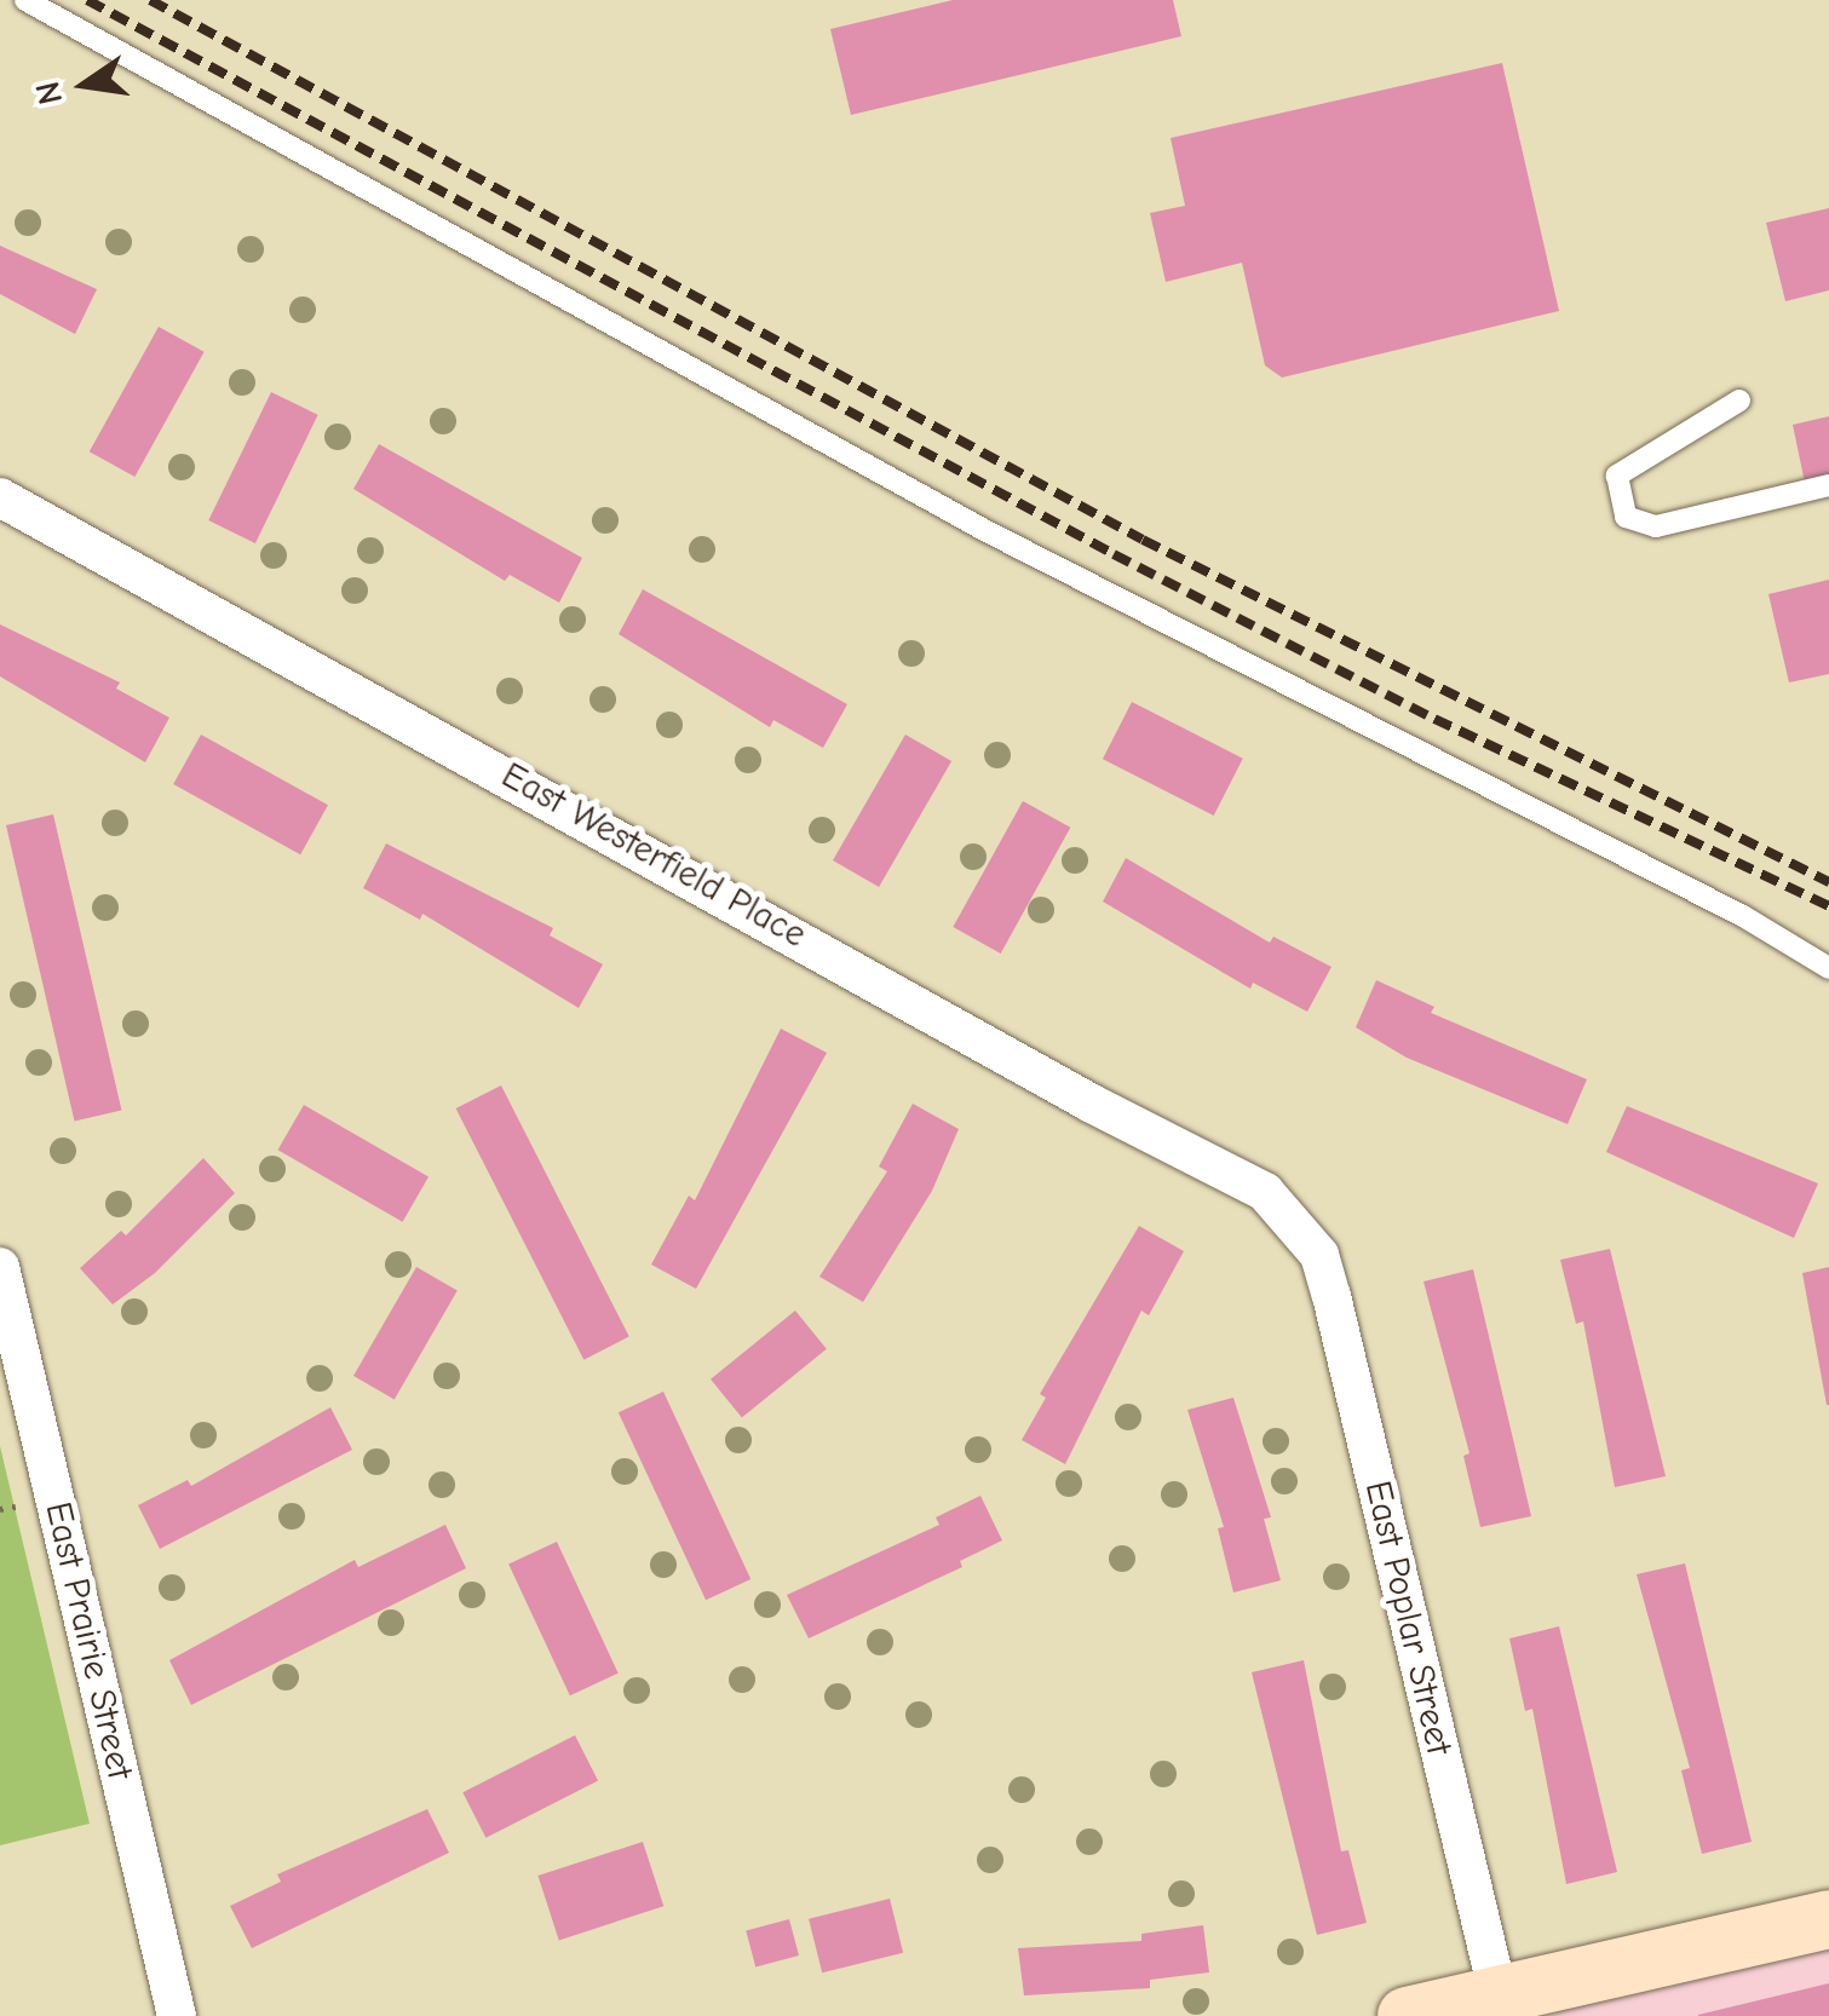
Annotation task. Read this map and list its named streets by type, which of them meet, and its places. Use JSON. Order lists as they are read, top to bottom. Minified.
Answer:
{"streets":{"street":["East Westerfield Place","East Poplar Street","East Prairie Street"]},"crossings":[["East Westerfield Place","East Poplar Street"]],"north":"left"}
